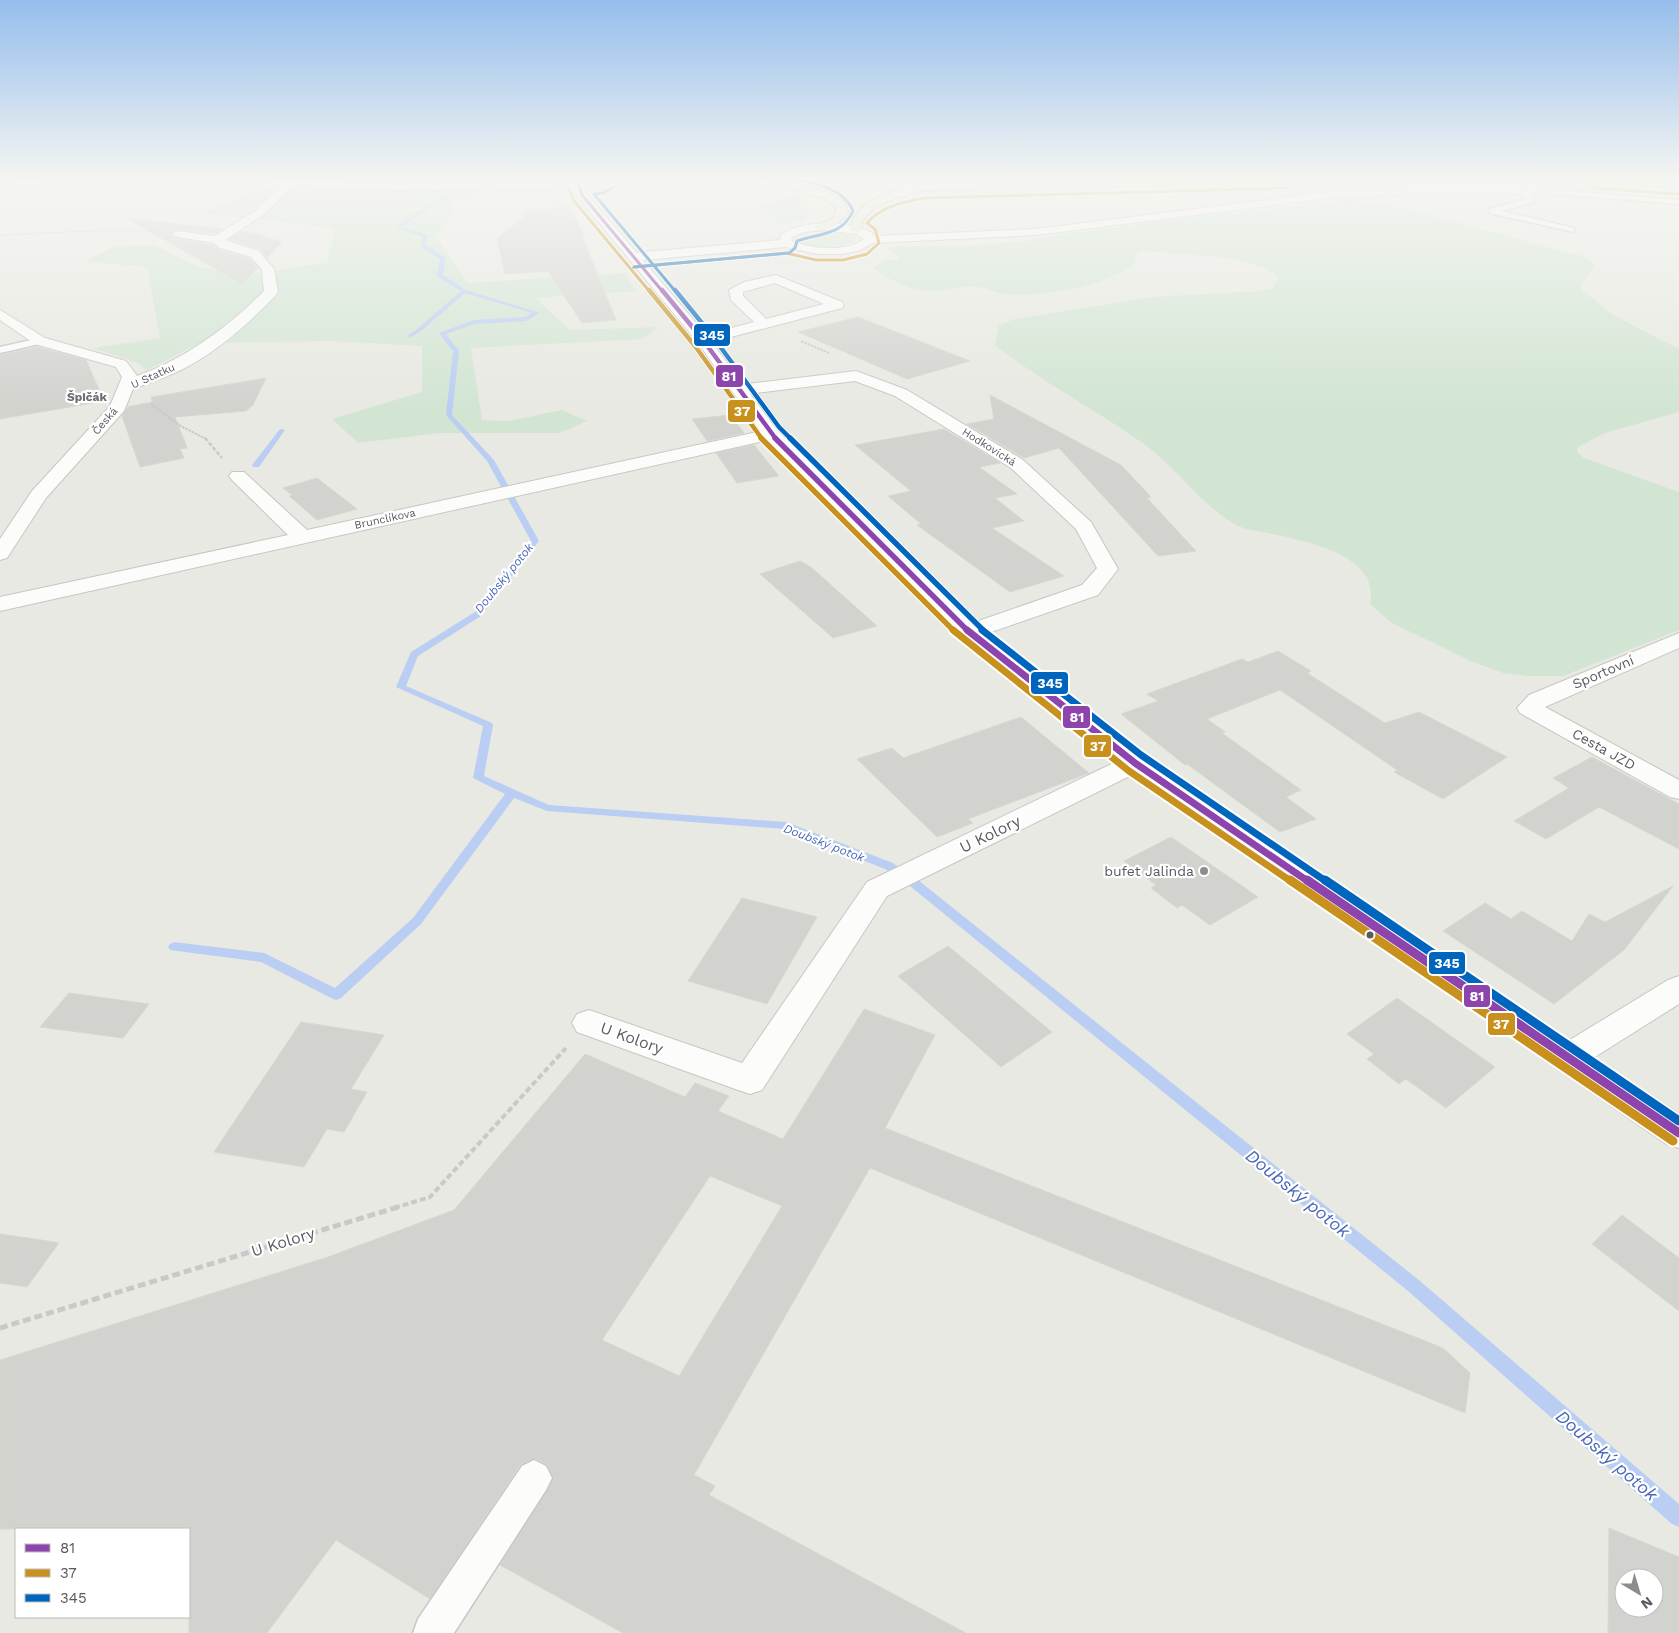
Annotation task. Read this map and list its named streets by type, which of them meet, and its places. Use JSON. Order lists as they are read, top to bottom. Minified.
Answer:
{"streets":{"street":["U Statku","Česká","Hodkovická","Brunclíkova","Sportovní","Cesta JZD","U Kolory"]},"crossings":[["U Statku","Česká"],["Sportovní","Cesta JZD"]],"districts":["Špičák"],"water":["Doubský potok"],"places":["bufet Jalinda"],"lines":["transit line 81","transit line 37","transit line 345"],"legend":["81","37","345"],"north":"bottom right"}
